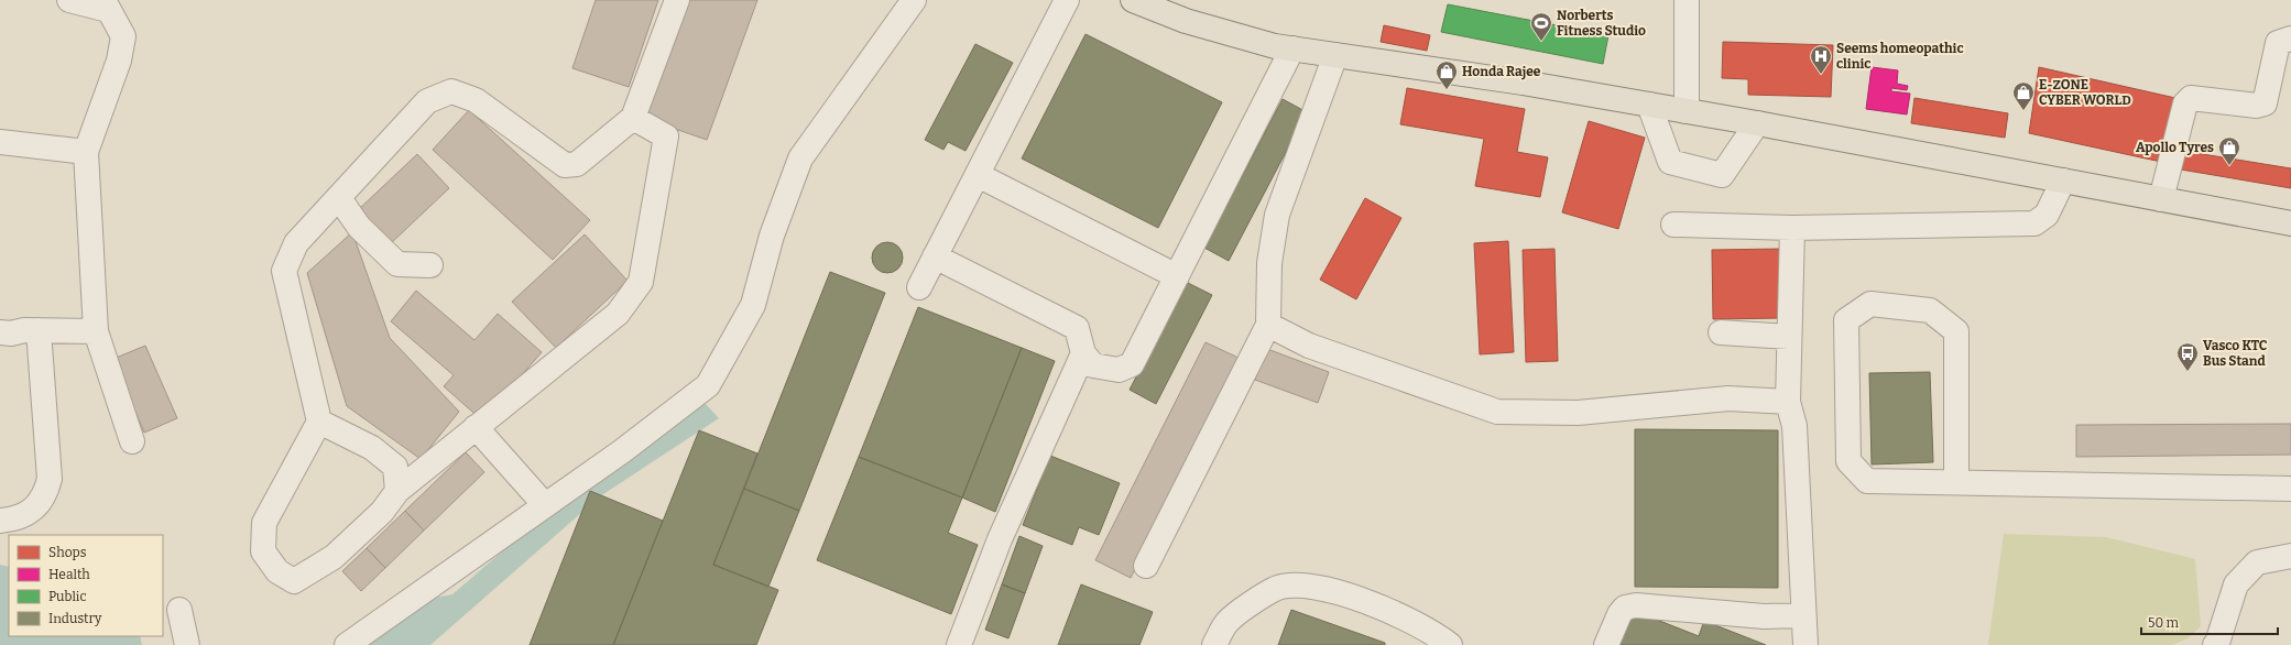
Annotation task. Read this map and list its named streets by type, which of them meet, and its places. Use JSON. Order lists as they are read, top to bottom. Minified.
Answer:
{"places":{"sports":["Norberts Fitness Studio"],"hospital":["Seems homeopathic clinic"],"shop":["Honda Rajee","E-ZONE CYBER WORLD","Apollo Tyres"],"bus stop":["Vasco KTC Bus Stand"]},"legend":["Shops","Health","Public","Industry"],"scale_bar":"50 m"}
